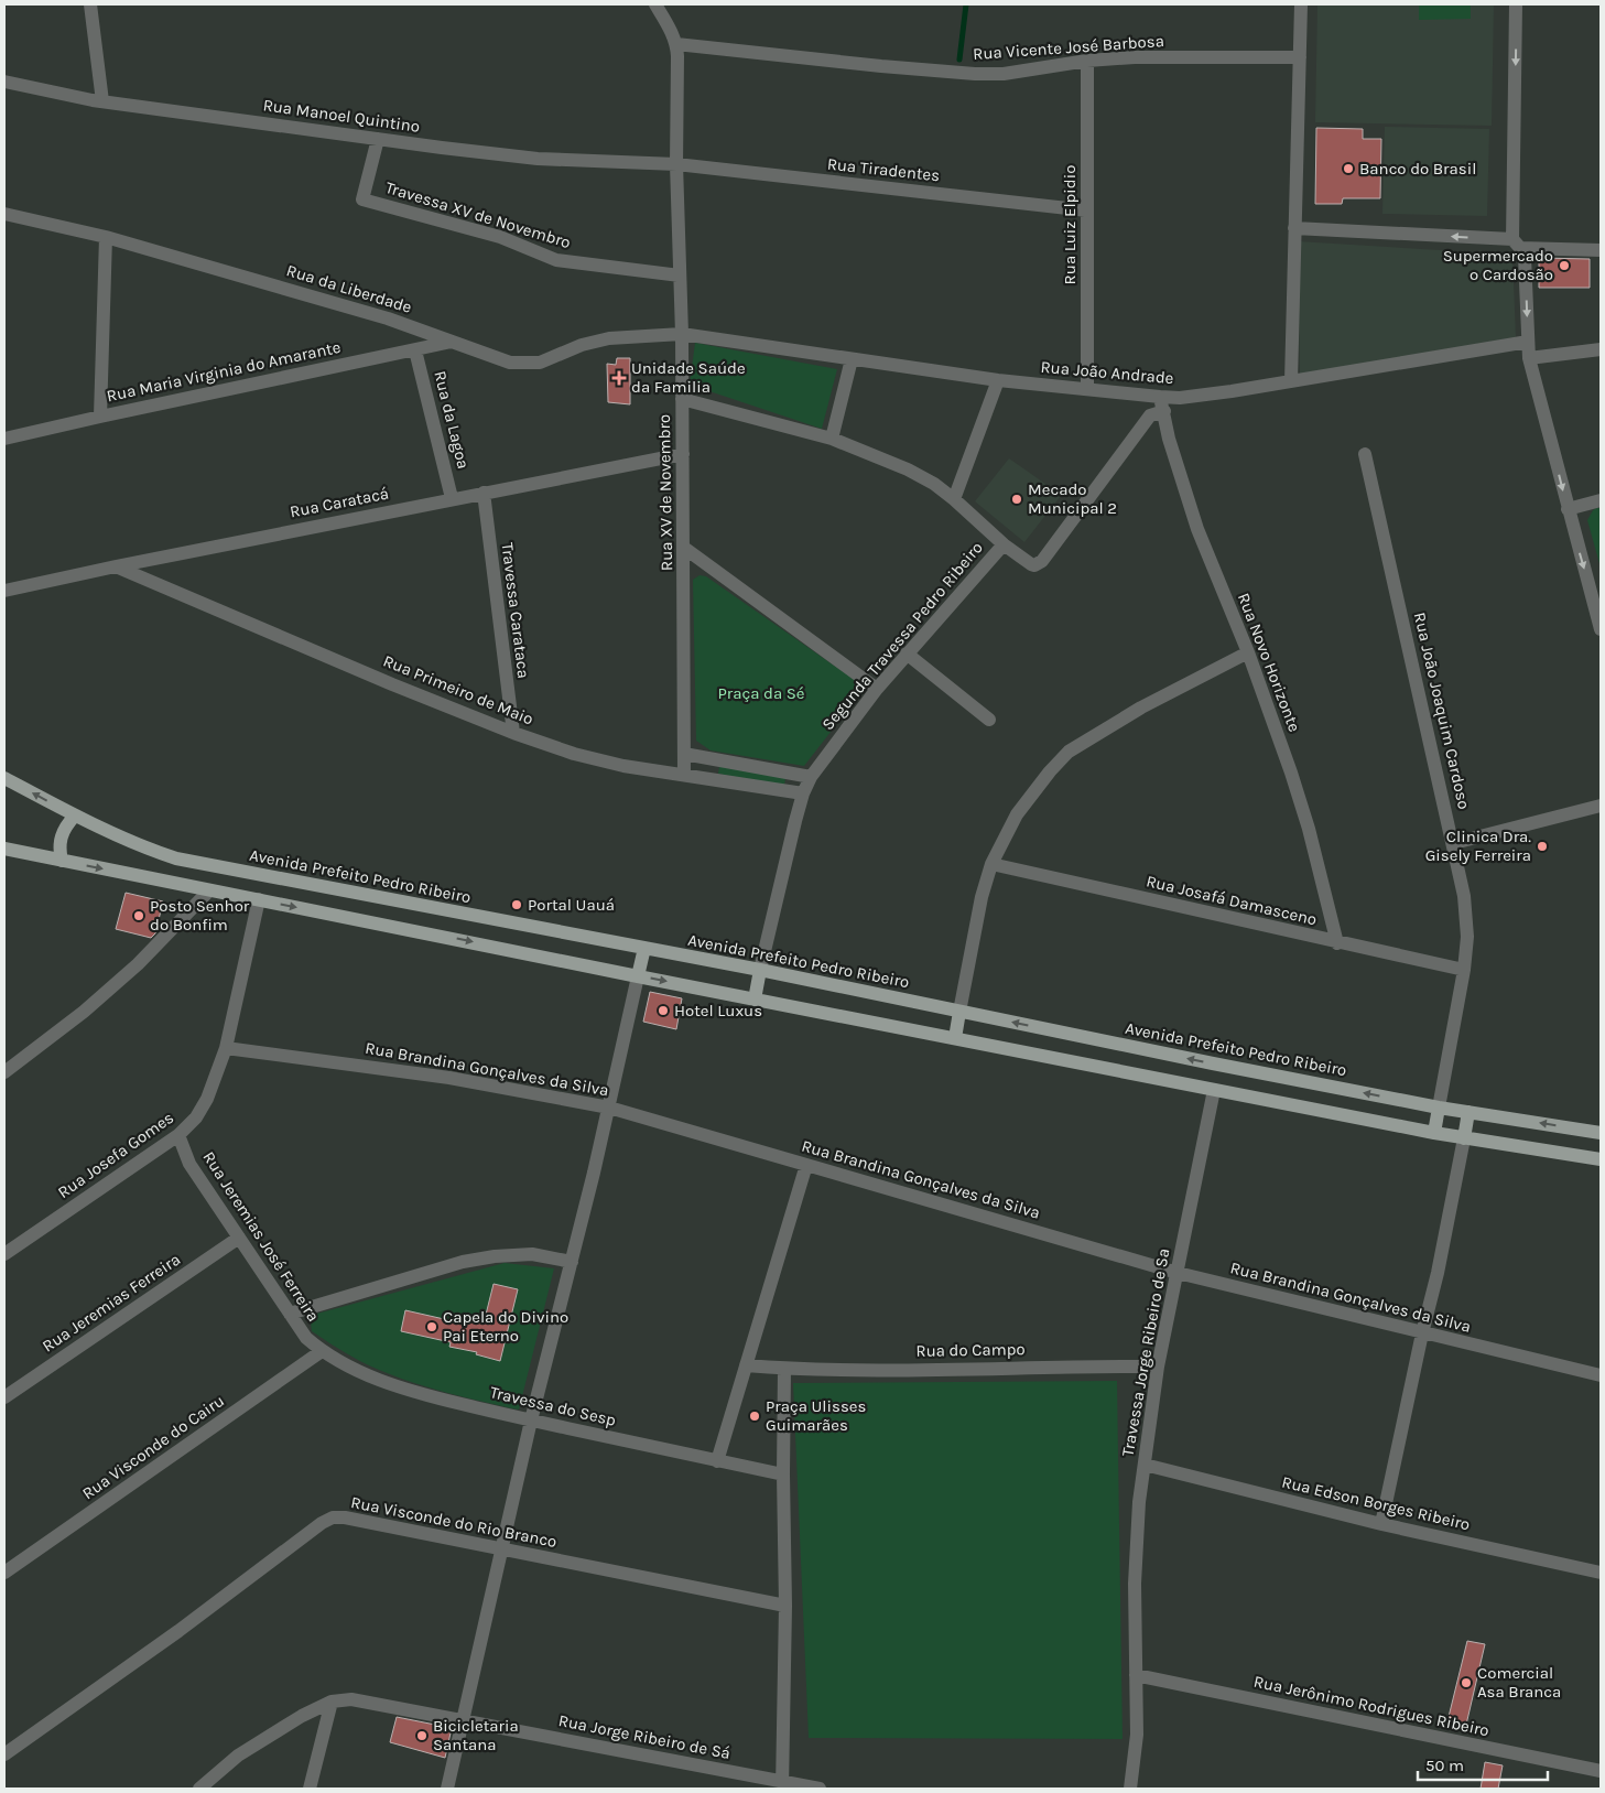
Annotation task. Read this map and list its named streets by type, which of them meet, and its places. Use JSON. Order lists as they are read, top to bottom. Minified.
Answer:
{"streets":{"main road":["Avenida Prefeito Pedro Ribeiro"],"street":["Rua Vicente José Barbosa","Rua Manoel Quintino","Rua Tiradentes","Travessa XV de Novembro","Rua Luiz Elpidio","Rua da Liberdade","Rua Maria Virginia do Amarante","Rua João Andrade","Rua da Lagoa","Rua XV de Novembro","Rua Caratacá","Travessa Carataca","Segunda Travessa Pedro Ribeiro","Rua Novo Horizonte","Rua Primeiro de Maio","Rua João Joaquim Cardoso","Rua Josafá Damasceno","Rua Brandina Gonçalves da Silva","Rua Josefa Gomes","Rua Jeremias José Ferreira","Rua Jeremias Ferreira","Rua do Campo","Travessa Jorge Ribeiro de Sa","Travessa do Sesp","Rua Visconde do Cairu","Rua Edson Borges Ribeiro","Rua Visconde do Rio Branco","Rua Jerônimo Rodrigues Ribeiro","Rua Jorge Ribeiro de Sá"]},"crossings":[["Rua Vicente José Barbosa","Rua Luiz Elpidio"],["Rua Vicente José Barbosa","Rua XV de Novembro"],["Rua Manoel Quintino","Rua Tiradentes"],["Rua Manoel Quintino","Travessa XV de Novembro"],["Rua Manoel Quintino","Rua XV de Novembro"],["Rua Tiradentes","Rua Luiz Elpidio"],["Rua Tiradentes","Rua XV de Novembro"],["Travessa XV de Novembro","Rua XV de Novembro"],["Rua Luiz Elpidio","Rua João Andrade"],["Rua da Liberdade","Rua Maria Virginia do Amarante"],["Rua da Liberdade","Rua João Andrade"],["Rua da Liberdade","Rua XV de Novembro"],["Rua Maria Virginia do Amarante","Rua da Lagoa"],["Rua João Andrade","Rua XV de Novembro"],["Rua João Andrade","Rua Novo Horizonte"],["Rua da Lagoa","Rua Caratacá"],["Rua XV de Novembro","Rua Caratacá"],["Rua XV de Novembro","Rua Primeiro de Maio"],["Rua Caratacá","Travessa Carataca"],["Rua Caratacá","Rua Primeiro de Maio"],["Travessa Carataca","Rua Primeiro de Maio"],["Segunda Travessa Pedro Ribeiro","Rua Primeiro de Maio"],["Segunda Travessa Pedro Ribeiro","Avenida Prefeito Pedro Ribeiro"],["Rua Novo Horizonte","Rua Josafá Damasceno"],["Rua João Joaquim Cardoso","Avenida Prefeito Pedro Ribeiro"],["Rua João Joaquim Cardoso","Rua Josafá Damasceno"],["Rua Brandina Gonçalves da Silva","Rua Josefa Gomes"],["Rua Brandina Gonçalves da Silva","Travessa Jorge Ribeiro de Sa"],["Rua Josefa Gomes","Rua Jeremias José Ferreira"],["Rua Jeremias José Ferreira","Rua Jeremias Ferreira"],["Rua Jeremias José Ferreira","Travessa do Sesp"],["Rua Jeremias José Ferreira","Rua Visconde do Cairu"],["Rua do Campo","Travessa Jorge Ribeiro de Sa"],["Travessa Jorge Ribeiro de Sa","Rua Edson Borges Ribeiro"],["Travessa Jorge Ribeiro de Sa","Rua Jerônimo Rodrigues Ribeiro"],["Travessa do Sesp","Rua Visconde do Cairu"]],"parks":["Praça da Sé"],"places":{"other":["Banco do Brasil","Supermercado o Cardosão","Mecado Municipal 2","Clinica Dra. Gisely Ferreira","Portal Uauá","Posto Senhor do Bonfim","Hotel Luxus","Capela do Divino Pai Eterno","Praça Ulisses Guimarães","Comercial Asa Branca","Bicicletaria Santana"],"health":["Unidade Saúde da Familia"]},"scale_bar":"50 m"}
